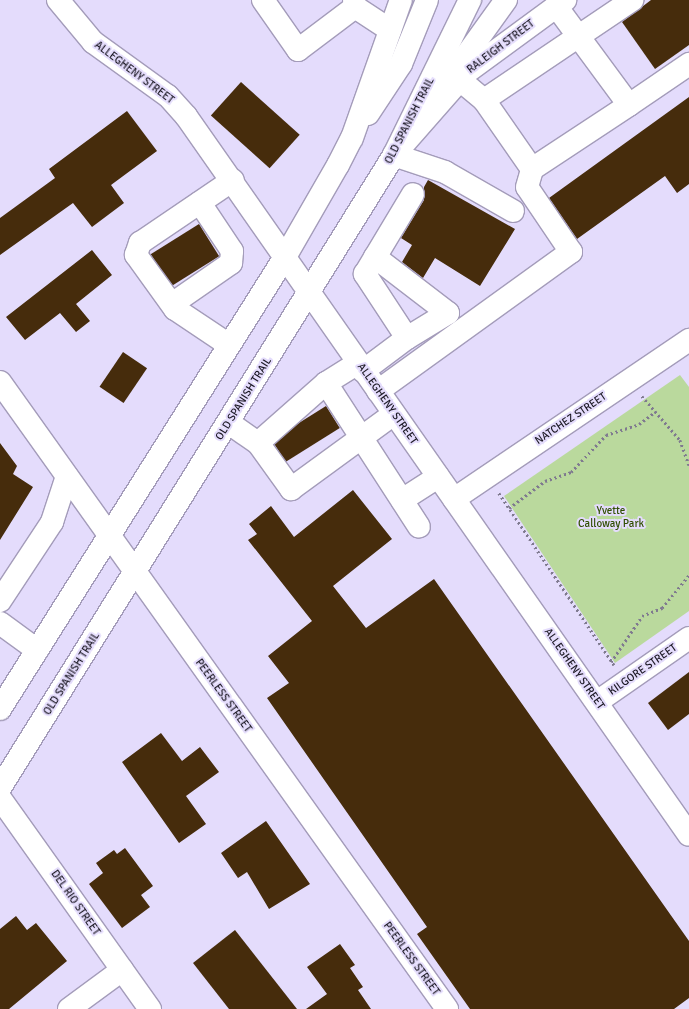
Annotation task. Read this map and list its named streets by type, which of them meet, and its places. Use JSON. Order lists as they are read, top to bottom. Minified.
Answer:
{"streets":{"street":["RALEIGH STREET","ALLEGHENY STREET","OLD SPANISH TRAIL","NATCHEZ STREET","KILGORE STREET","PEERLESS STREET","DEL RIO STREET"]},"crossings":[["RALEIGH STREET","OLD SPANISH TRAIL"],["ALLEGHENY STREET","OLD SPANISH TRAIL"],["ALLEGHENY STREET","NATCHEZ STREET"],["ALLEGHENY STREET","KILGORE STREET"],["OLD SPANISH TRAIL","PEERLESS STREET"]],"parks":["Yvette Calloway Park"]}
